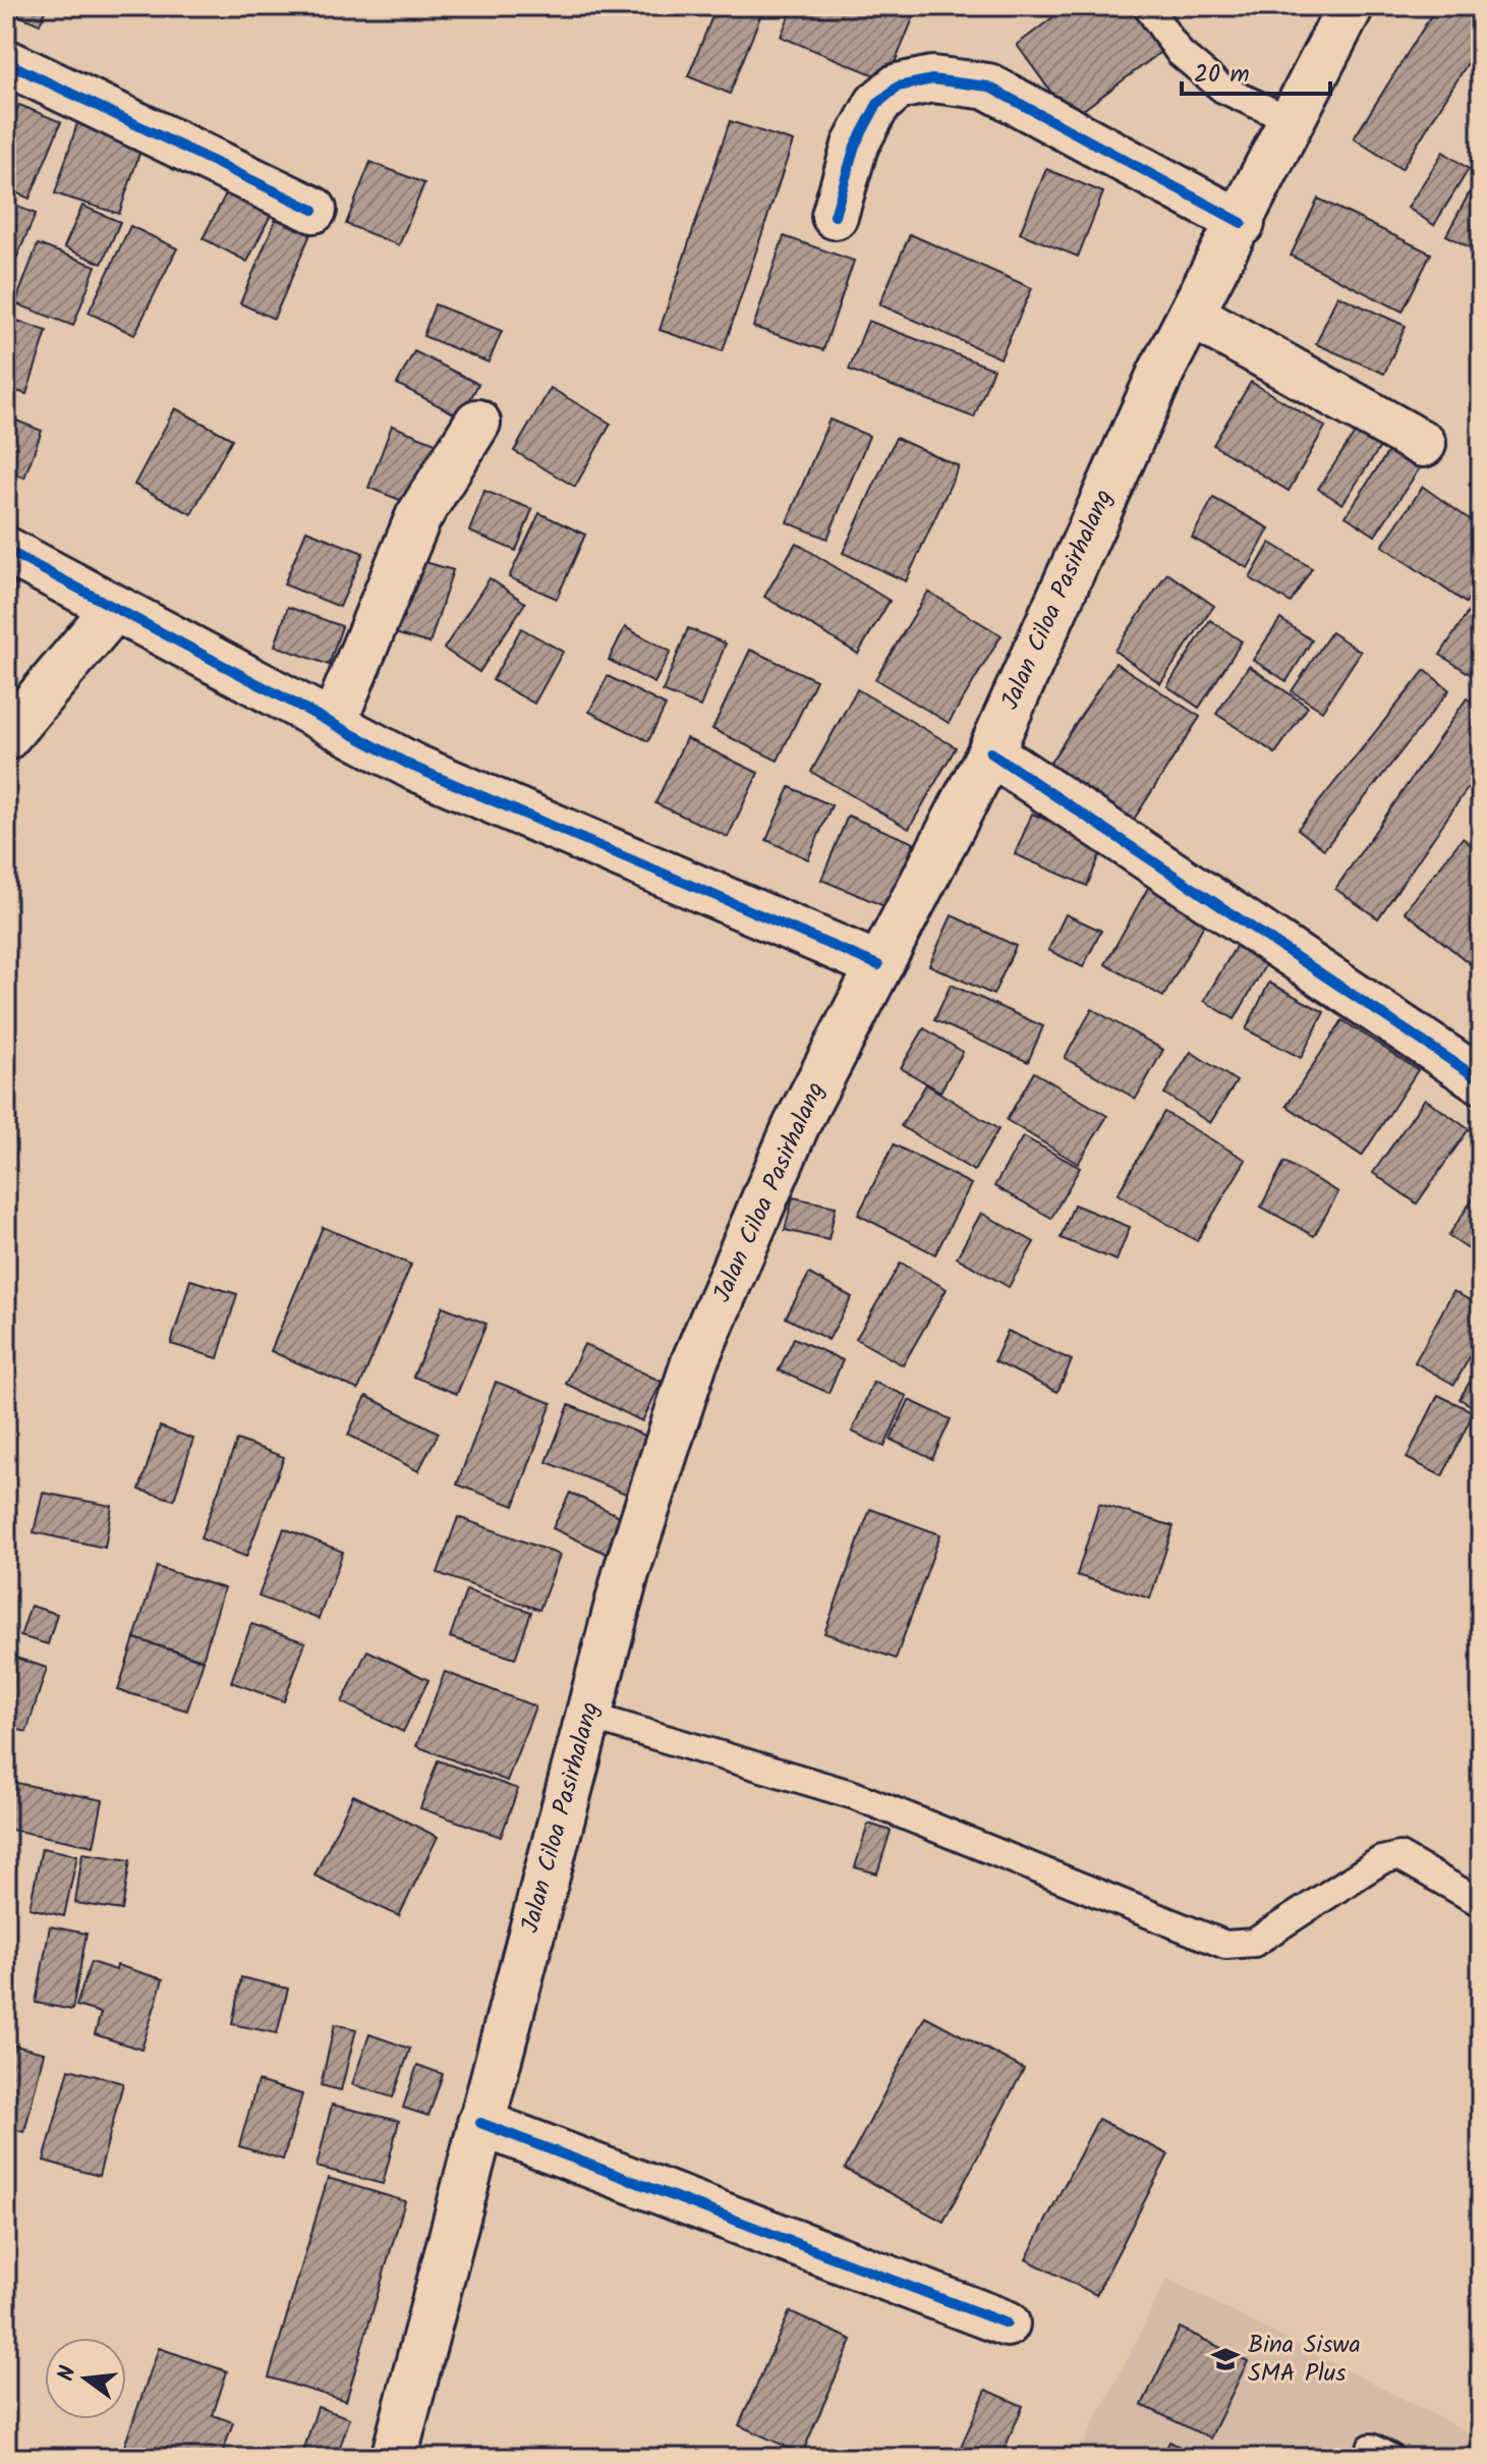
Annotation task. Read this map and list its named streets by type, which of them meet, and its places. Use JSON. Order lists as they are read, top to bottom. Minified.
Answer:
{"streets":{"street":["Jalan Ciloa Pasirhalang"]},"places":{"school or university":["Bina Siswa SMA Plus"]},"scale_bar":"20 m","north":"left"}
